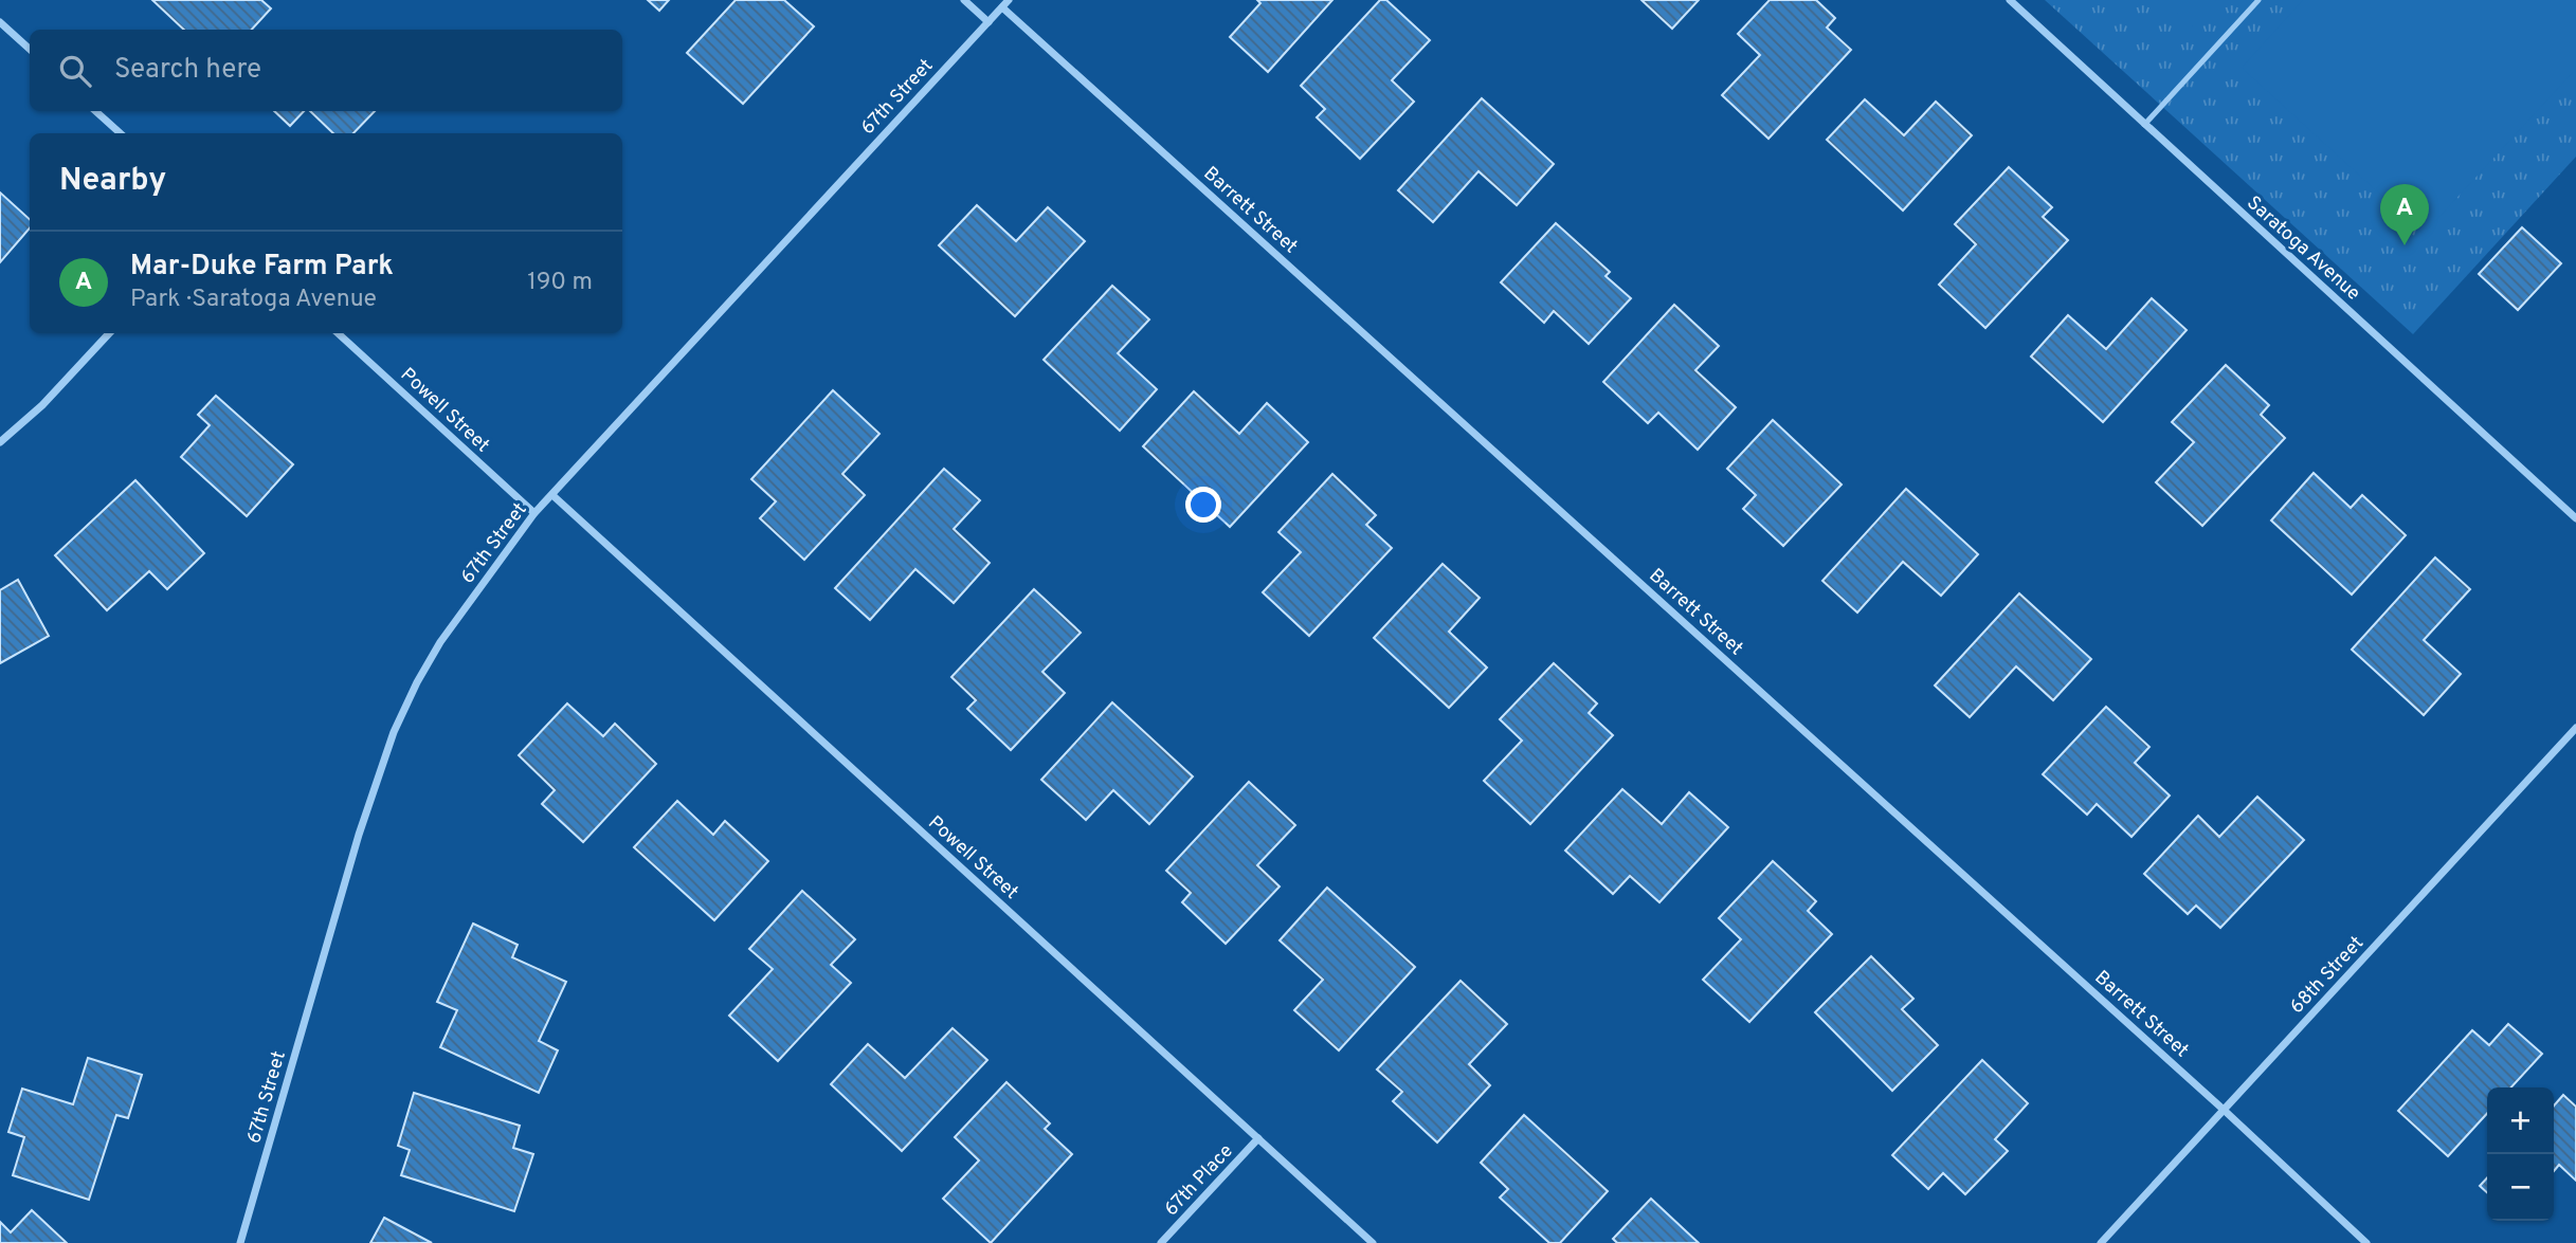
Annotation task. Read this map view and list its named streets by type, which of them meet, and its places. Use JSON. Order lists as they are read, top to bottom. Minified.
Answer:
{"streets":{"street":["67th Street","Barrett Street","Saratoga Avenue","Powell Street","68th Street","67th Place"]},"crossings":[["67th Street","Barrett Street"],["67th Street","Powell Street"],["Barrett Street","68th Street"],["Powell Street","67th Place"]],"page":{"search":"Search here","heading":"Nearby","pins":"A","list":[{"mark":"A","name":"Mar-Duke Farm Park","note":"Park · Saratoga Avenue","value":"190 m"}],"map_buttons":["+","−"]}}
